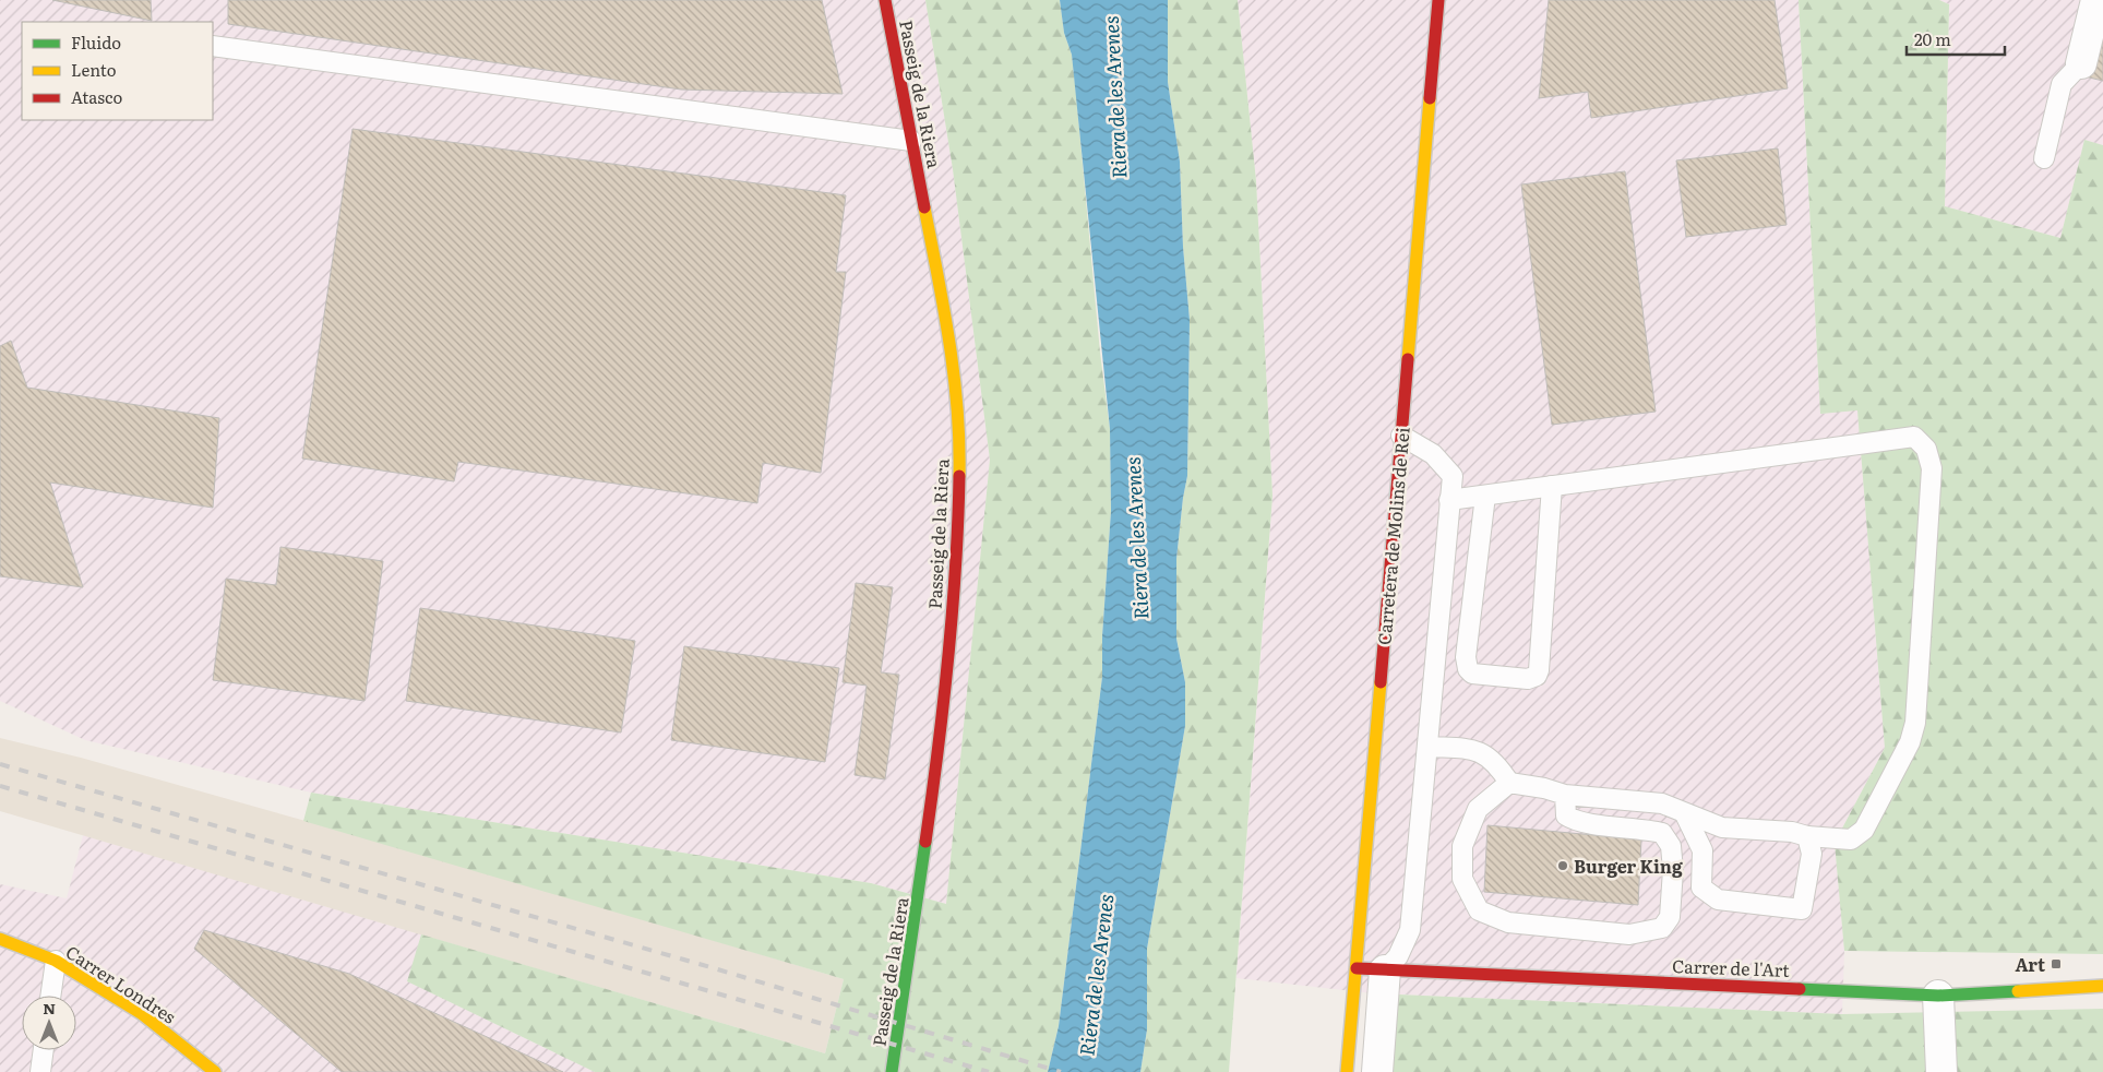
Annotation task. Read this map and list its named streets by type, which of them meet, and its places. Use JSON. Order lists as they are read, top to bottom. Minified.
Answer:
{"streets":{"street":["Passeig de la Riera","Carretera de Molins de Rei","Carrer de l'Art","Carrer Londres"]},"crossings":[["Carretera de Molins de Rei","Carrer de l'Art"]],"water":["Riera de les Arenes"],"places":{"other":["Burger King"],"transit":["Art"]},"legend":["Fluido","Lento","Atasco"],"scale_bar":"20 m","north":"top"}
